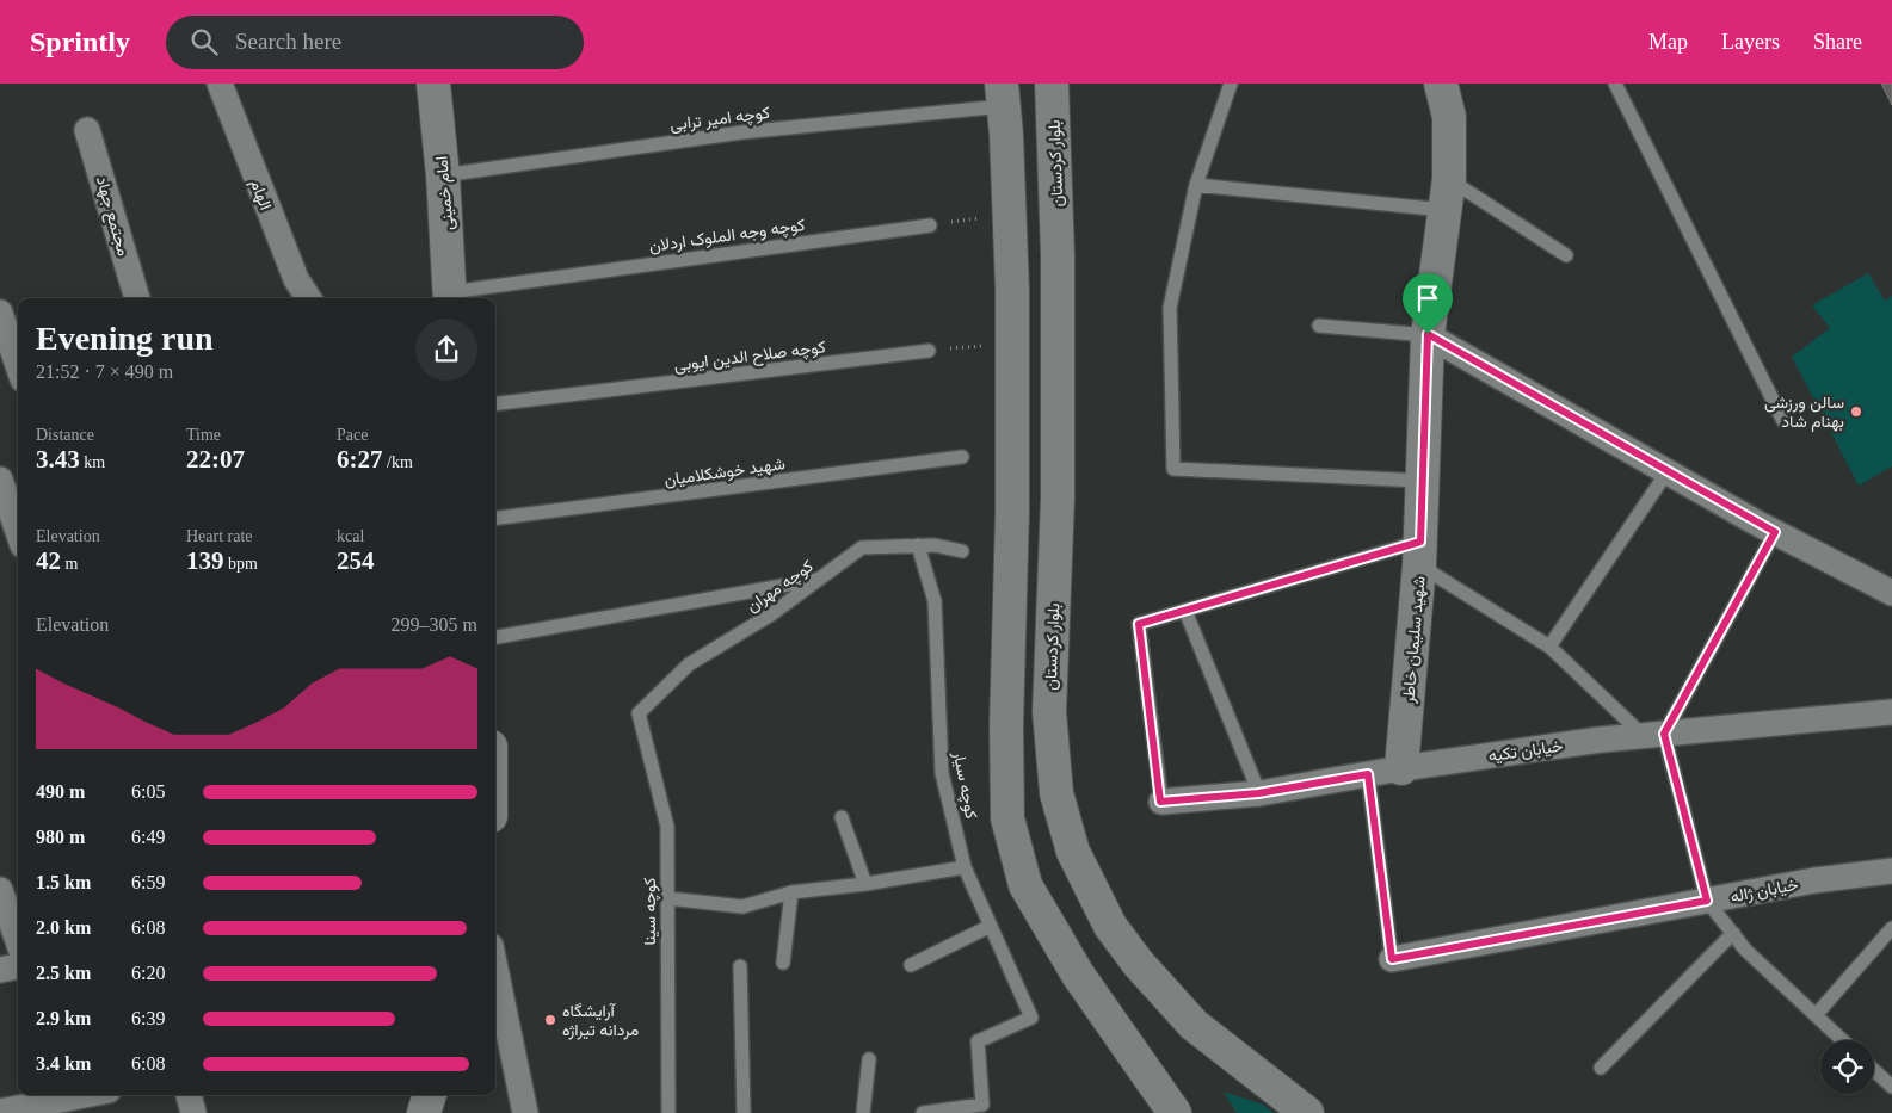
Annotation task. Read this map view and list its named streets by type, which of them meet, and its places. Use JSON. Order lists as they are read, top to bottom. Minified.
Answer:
{"streets":{"main road":["بلوار کردستان","امام خمینی","شهید سلیمان خاطر"],"street":["الهام","مجتمع جهاد","خیابان تکیه","خیابان ژاله"],"lane":["کوچه امیر ترابی","کوچه وجه الملوک اردلان","کوچه صلاح الدین ایوبی","شهید خوشکلامیان","کوچه مهران","کوچه سیار","کوچه سینا"]},"crossings":[["کوچه امیر ترابی","امام خمینی"],["امام خمینی","کوچه وجه الملوک اردلان"],["کوچه مهران","کوچه سیار"],["کوچه مهران","کوچه سینا"],["شهید سلیمان خاطر","خیابان تکیه"]],"places":["سالن ورزشی بهنام شاد","آرایشگاه مردانه تیراژه"],"page":{"header":"Sprintly","search":"Search here","nav":["Map","Layers","Share"],"heading":["Evening run","21:52 · 7 × 490 m"],"stats":[["Distance","3.43 km"],["Time","22:07"],["Pace","6:27 /km"],["Elevation","42 m"],["Heart rate","139 bpm"],["kcal","254"]],"chart":["Elevation","299–305 m"],"list":[{"name":"490 m","note":"6:05"},{"name":"980 m","note":"6:49"},{"name":"1.5 km","note":"6:59"},{"name":"2.0 km","note":"6:08"},{"name":"2.5 km","note":"6:20"},{"name":"2.9 km","note":"6:39"},{"name":"3.4 km","note":"6:08"}]}}
